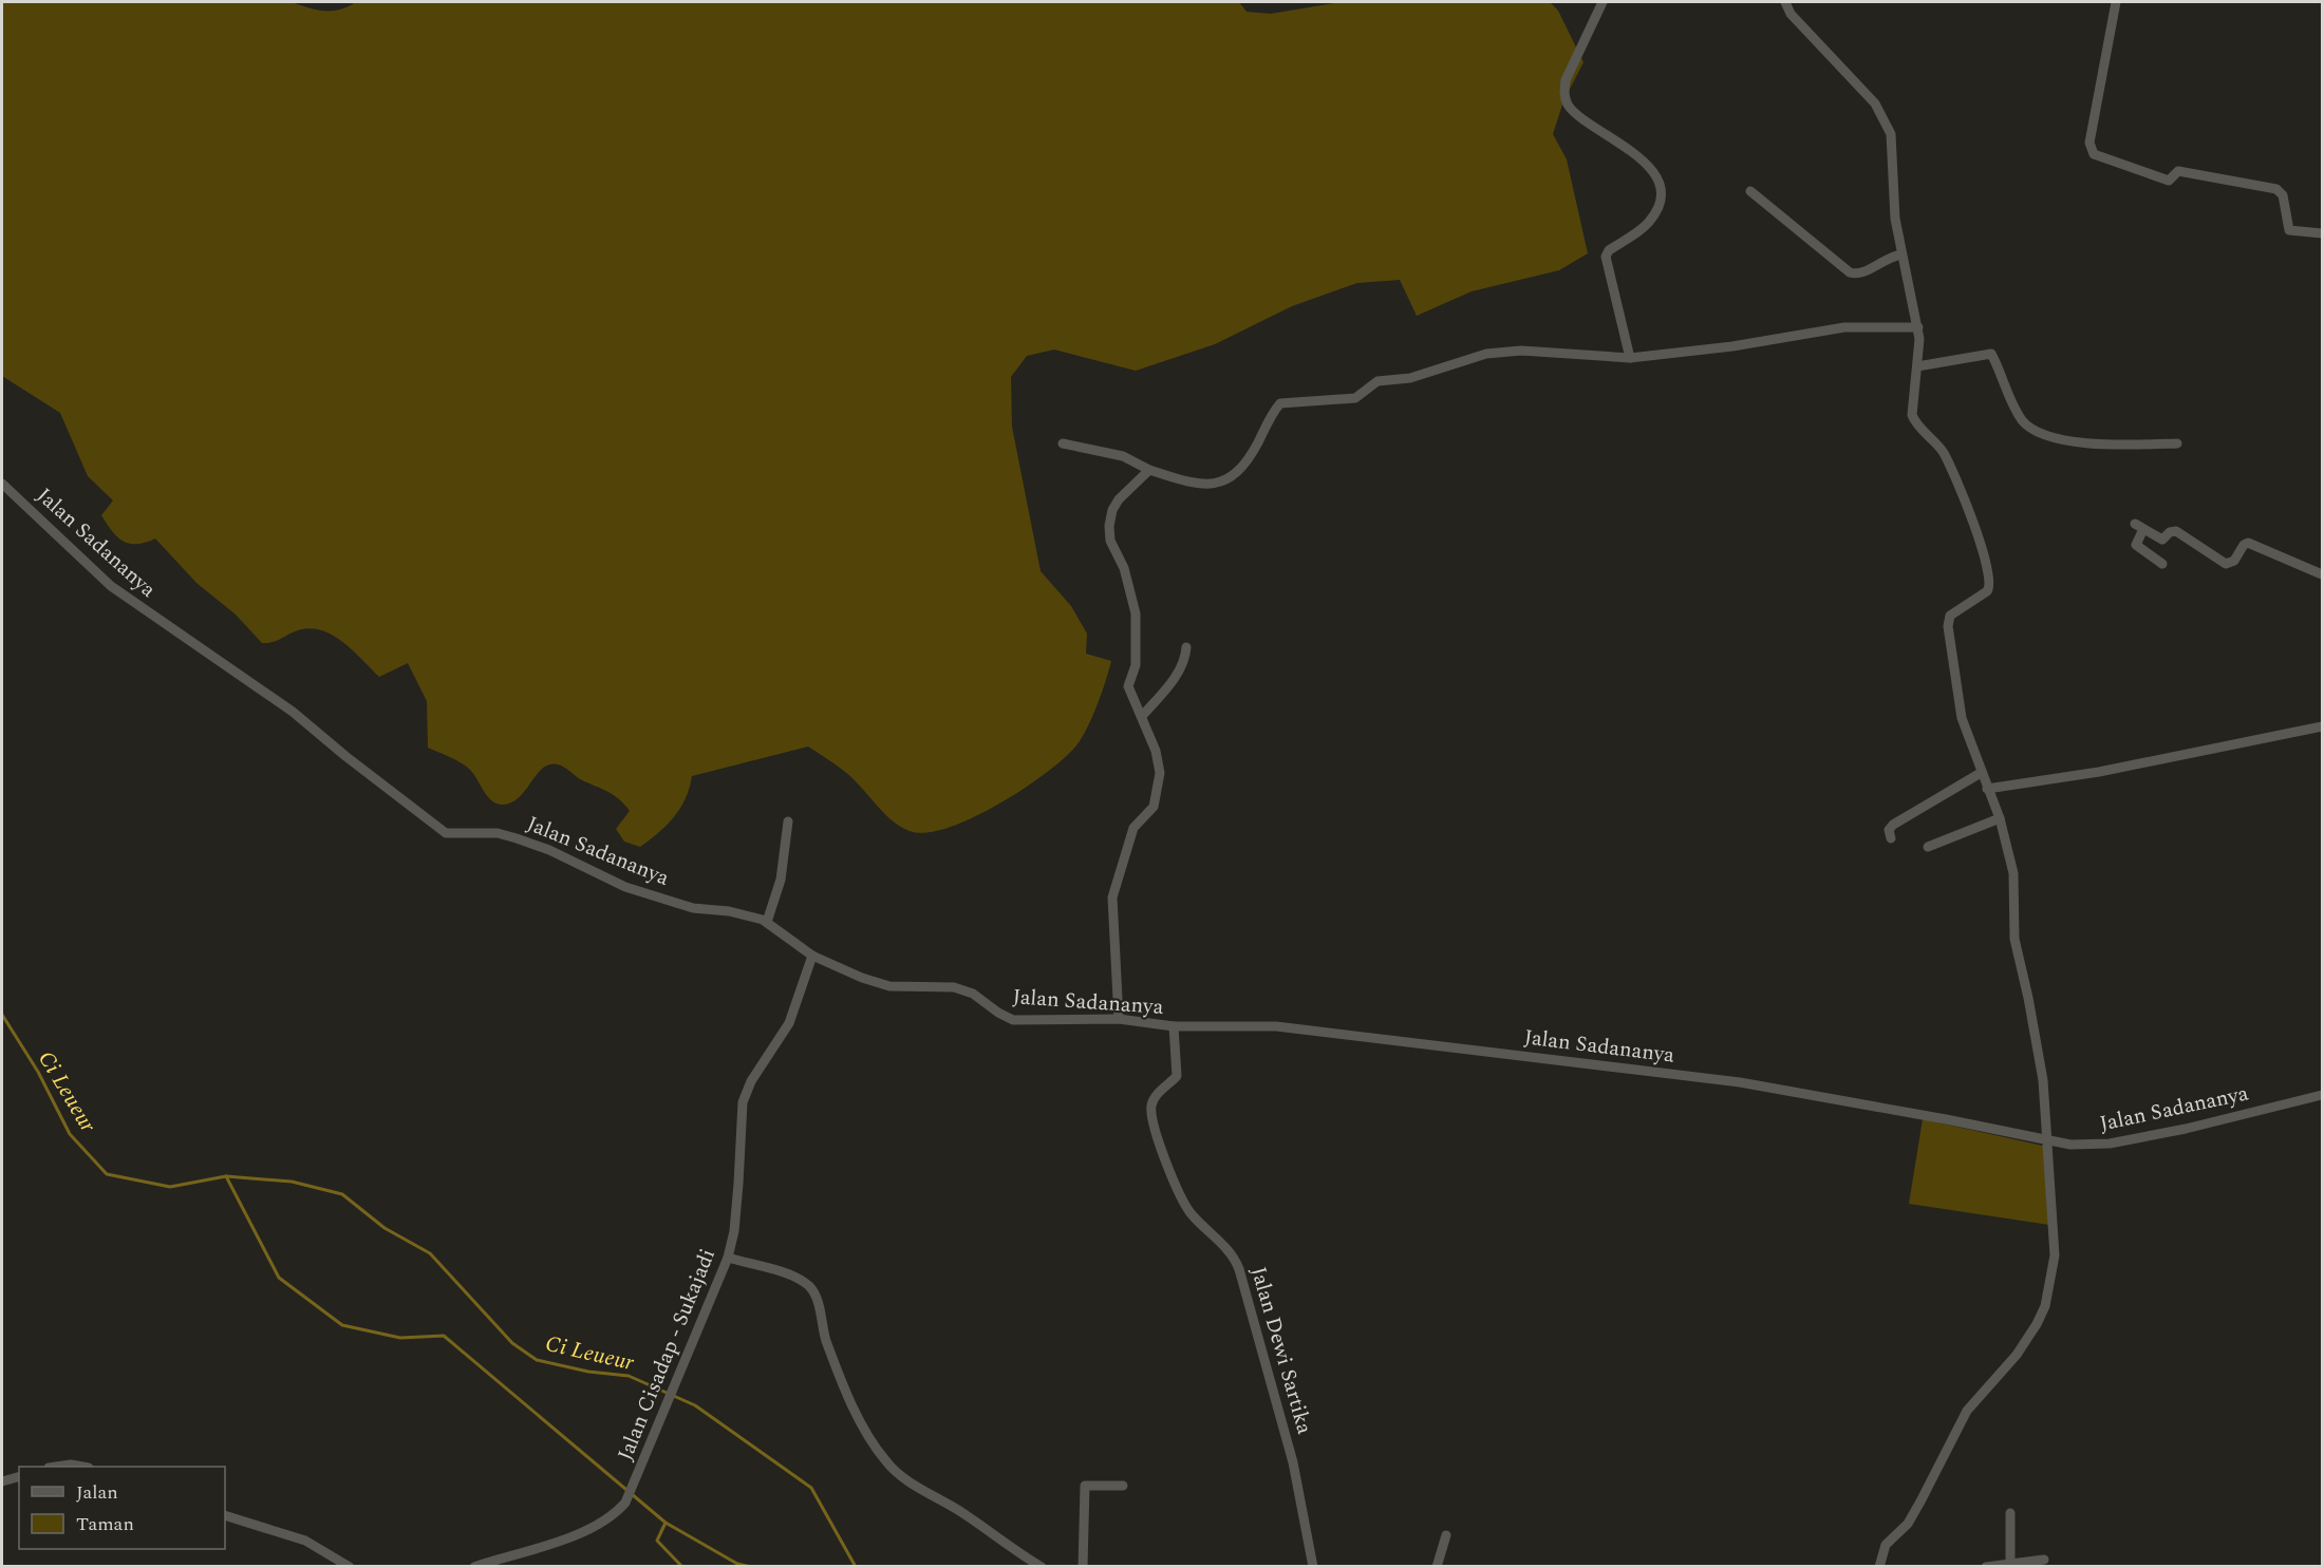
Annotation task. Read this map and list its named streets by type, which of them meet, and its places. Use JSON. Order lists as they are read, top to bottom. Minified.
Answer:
{"streets":{"street":["Jalan Sadananya","Jalan Dewi Sartika","Jalan Cisadap - Sukajadi"]},"crossings":[["Jalan Sadananya","Jalan Dewi Sartika"],["Jalan Sadananya","Jalan Cisadap - Sukajadi"]],"water":["Ci Leueur"],"legend":["Jalan","Taman"]}
